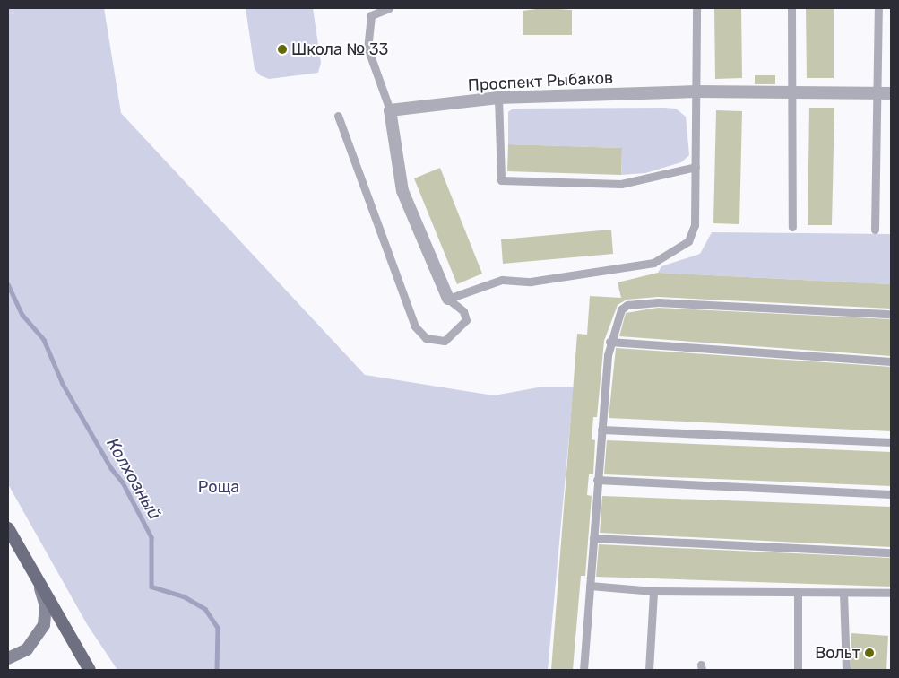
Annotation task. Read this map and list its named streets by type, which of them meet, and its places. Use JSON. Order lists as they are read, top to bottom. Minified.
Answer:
{"streets":{"street":["Проспект Рыбаков"]},"water":["Колхозный"],"parks":["Роща"],"places":["Школа № 33","Вольт"]}
